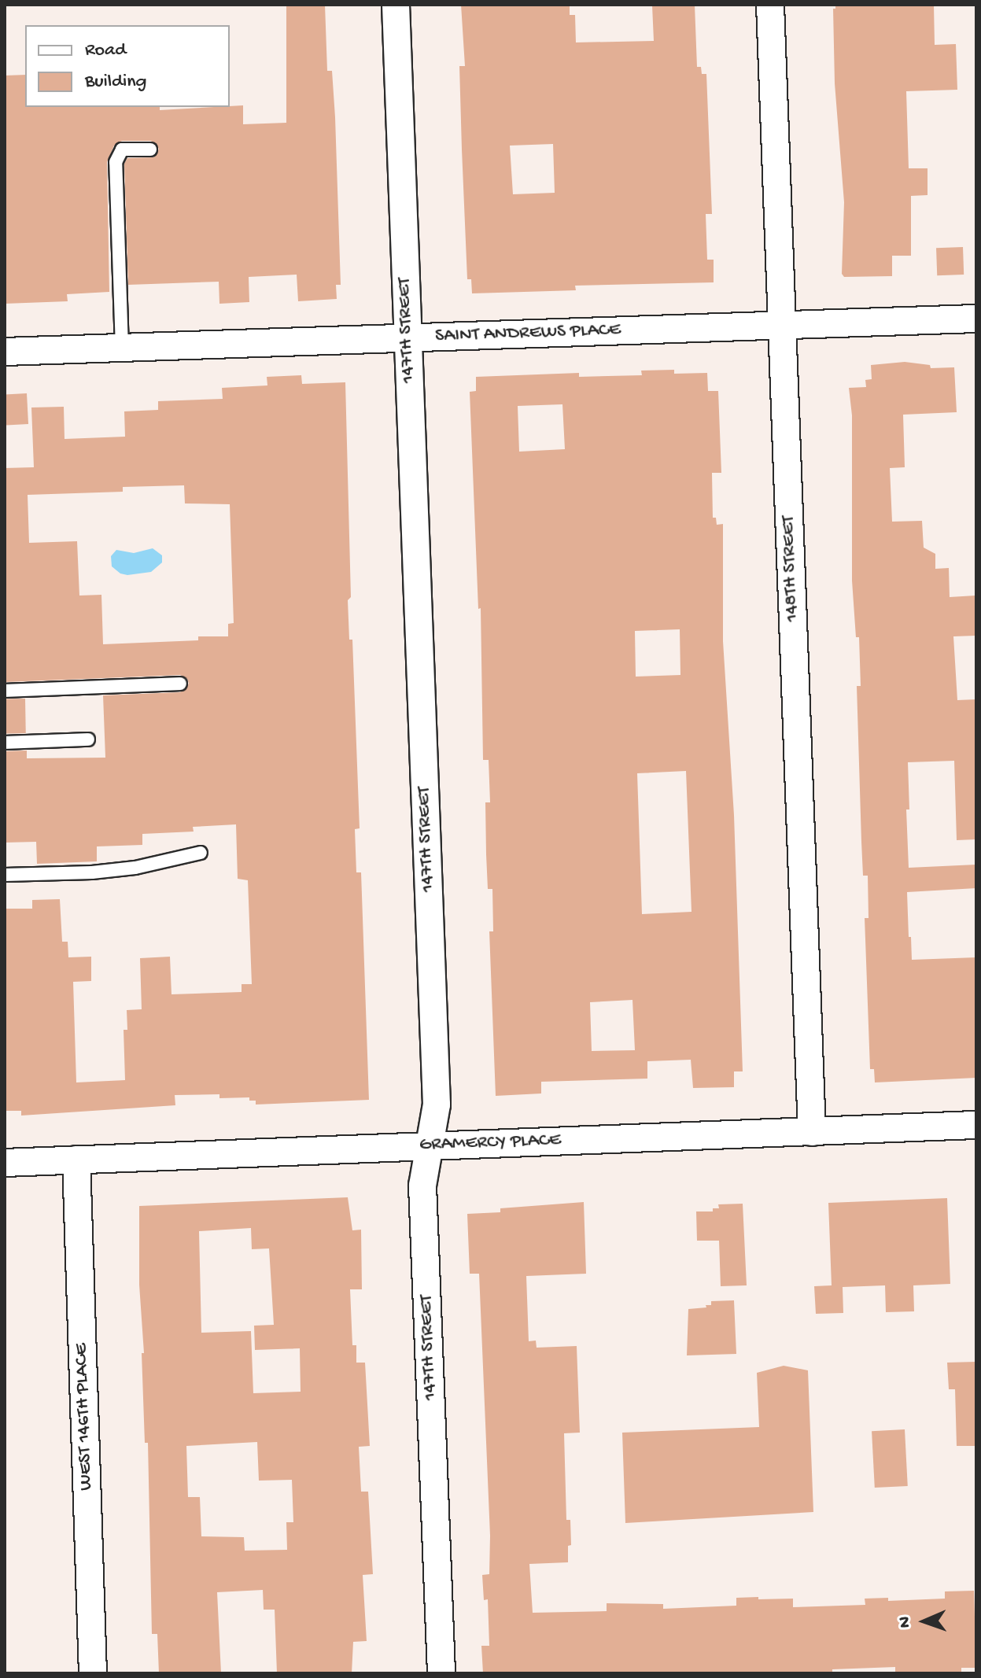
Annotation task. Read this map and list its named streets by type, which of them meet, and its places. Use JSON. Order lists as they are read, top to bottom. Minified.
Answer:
{"streets":{"street":["147TH STREET","SAINT ANDREWS PLACE","148TH STREET","GRAMERCY PLACE","WEST 146TH PLACE"]},"crossings":[["147TH STREET","SAINT ANDREWS PLACE"],["147TH STREET","GRAMERCY PLACE"],["SAINT ANDREWS PLACE","148TH STREET"],["148TH STREET","GRAMERCY PLACE"],["GRAMERCY PLACE","WEST 146TH PLACE"]],"legend":["Road","Building"],"north":"left"}
